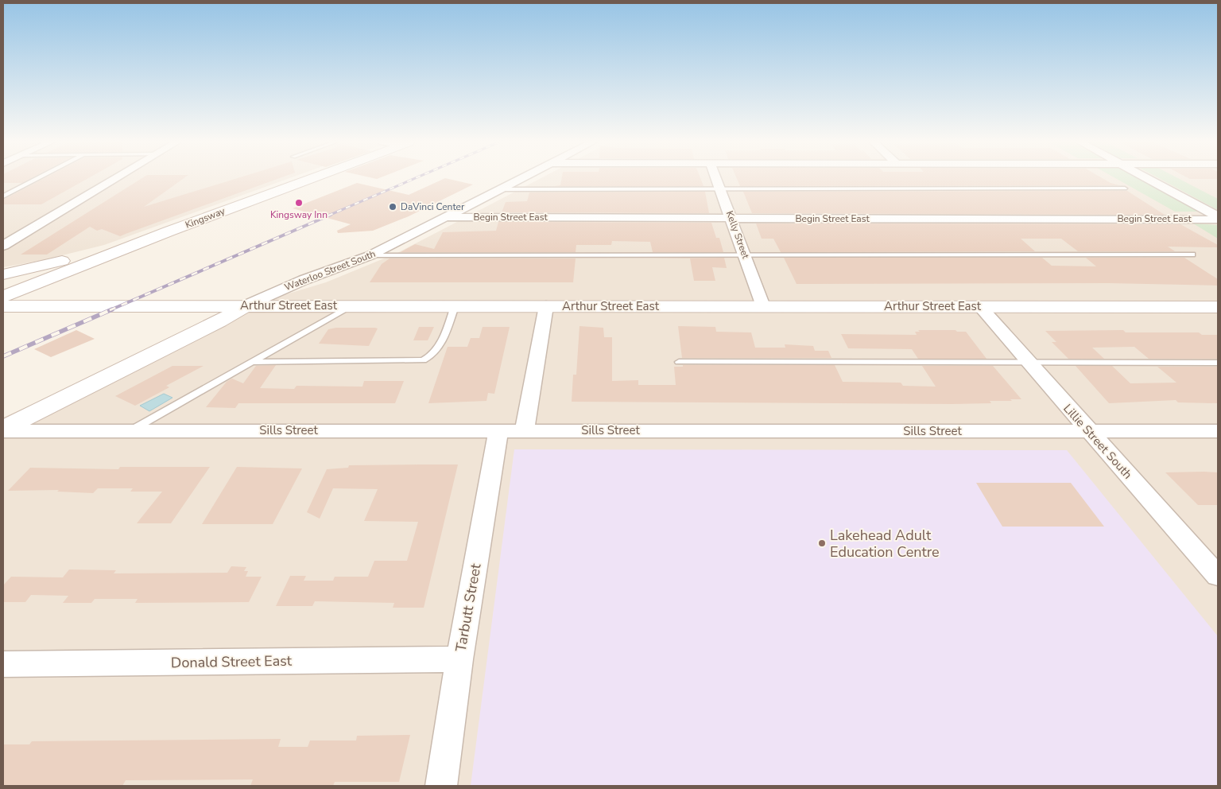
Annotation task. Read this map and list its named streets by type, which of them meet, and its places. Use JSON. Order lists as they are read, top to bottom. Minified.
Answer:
{"streets":{"main road":["Kingsway","Waterloo Street South","Arthur Street East"],"street":["Begin Street East","Kelly Street","Sills Street","Lillie Street South","Tarbutt Street","Donald Street East"]},"crossings":[["Begin Street East","Kelly Street"],["Begin Street East","Waterloo Street South"],["Kelly Street","Arthur Street East"],["Waterloo Street South","Arthur Street East"],["Waterloo Street South","Sills Street"],["Arthur Street East","Lillie Street South"],["Sills Street","Lillie Street South"],["Sills Street","Tarbutt Street"],["Tarbutt Street","Donald Street East"]],"places":["Kingsway Inn","DaVinci Center","Lakehead Adult Education Centre"]}
